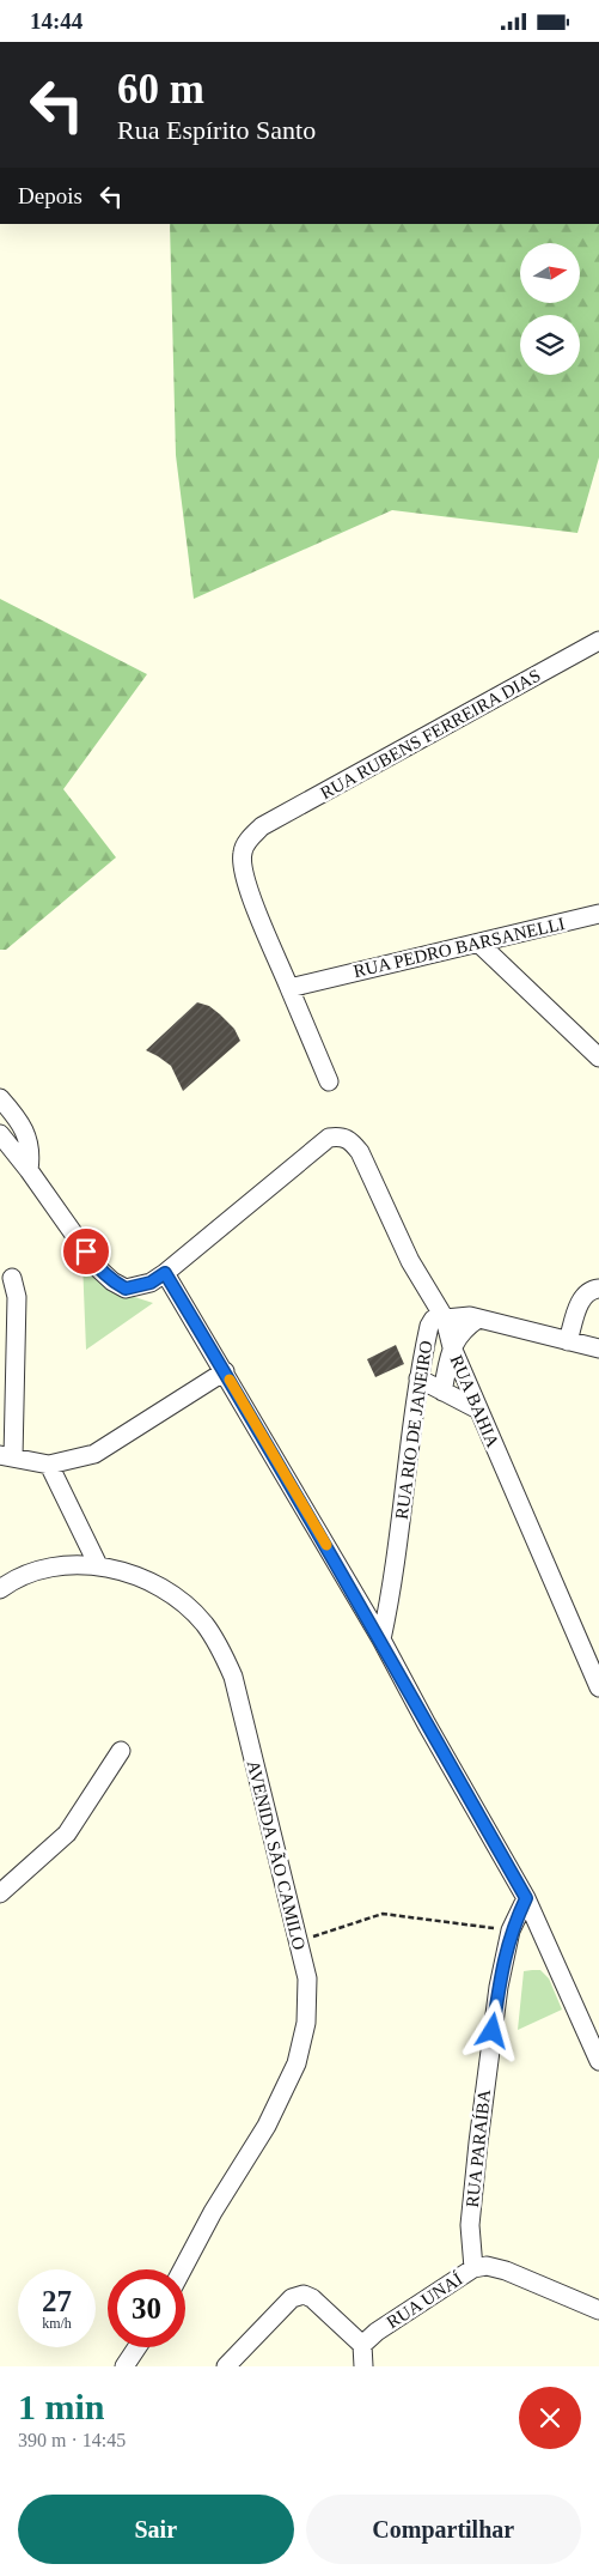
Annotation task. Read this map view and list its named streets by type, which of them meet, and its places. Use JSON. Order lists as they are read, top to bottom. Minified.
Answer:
{"streets":{"street":["RUA RUBENS FERREIRA DIAS","RUA PEDRO BARSANELLI","RUA BAHIA","RUA RIO DE JANEIRO","AVENIDA SÃO CAMILO","RUA PARAÍBA","RUA UNAÍ"]},"crossings":[["RUA RUBENS FERREIRA DIAS","RUA PEDRO BARSANELLI"],["RUA BAHIA","RUA RIO DE JANEIRO"],["RUA PARAÍBA","RUA UNAÍ"]],"north":"right","page":{"status":"14:44","turn":["60 m","Rua Espírito Santo"],"then":"Depois","speed":"27 km/h","limit":"30","heading":["1 min","390 m · 14:45"],"buttons":["Sair","Compartilhar"]}}
